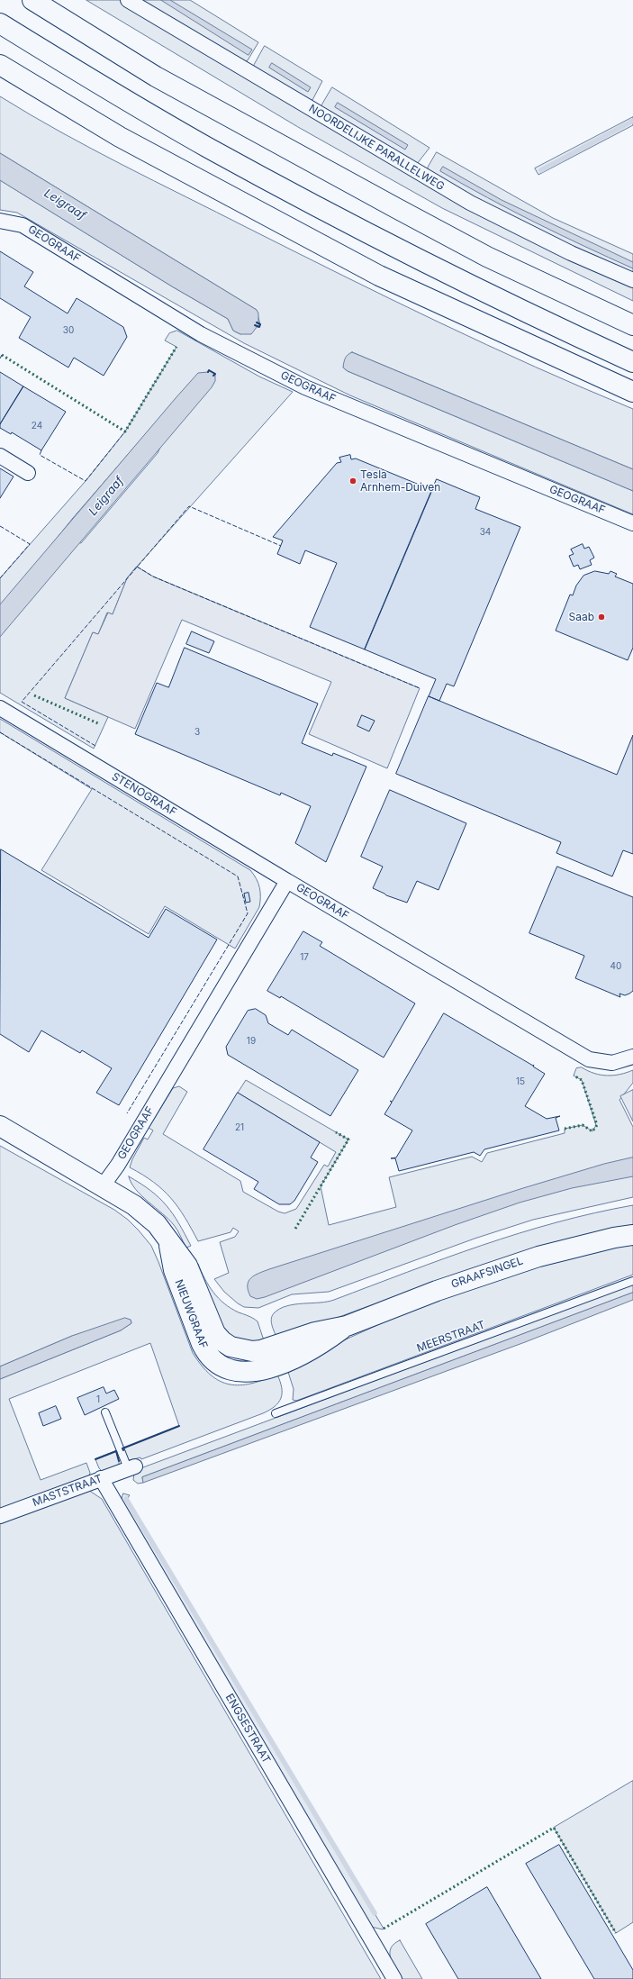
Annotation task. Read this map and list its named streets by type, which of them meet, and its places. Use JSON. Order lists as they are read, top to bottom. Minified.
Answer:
{"streets":{"main road":["GRAAFSINGEL","NIEUWGRAAF"],"street":["NOORDELIJKE PARALLELWEG","GEOGRAAF","STENOGRAAF","MASTSTRAAT","ENGSESTRAAT"],"lane":["MEERSTRAAT"]},"crossings":[["GEOGRAAF","STENOGRAAF"],["GEOGRAAF","NIEUWGRAAF"],["GRAAFSINGEL","NIEUWGRAAF"],["MASTSTRAAT","ENGSESTRAAT"]],"water":["Leigraaf"],"places":["Tesla Arnhem-Duiven","Saab"],"house_numbers":["30","24","34","3","17","40","19","15","21","1"]}
